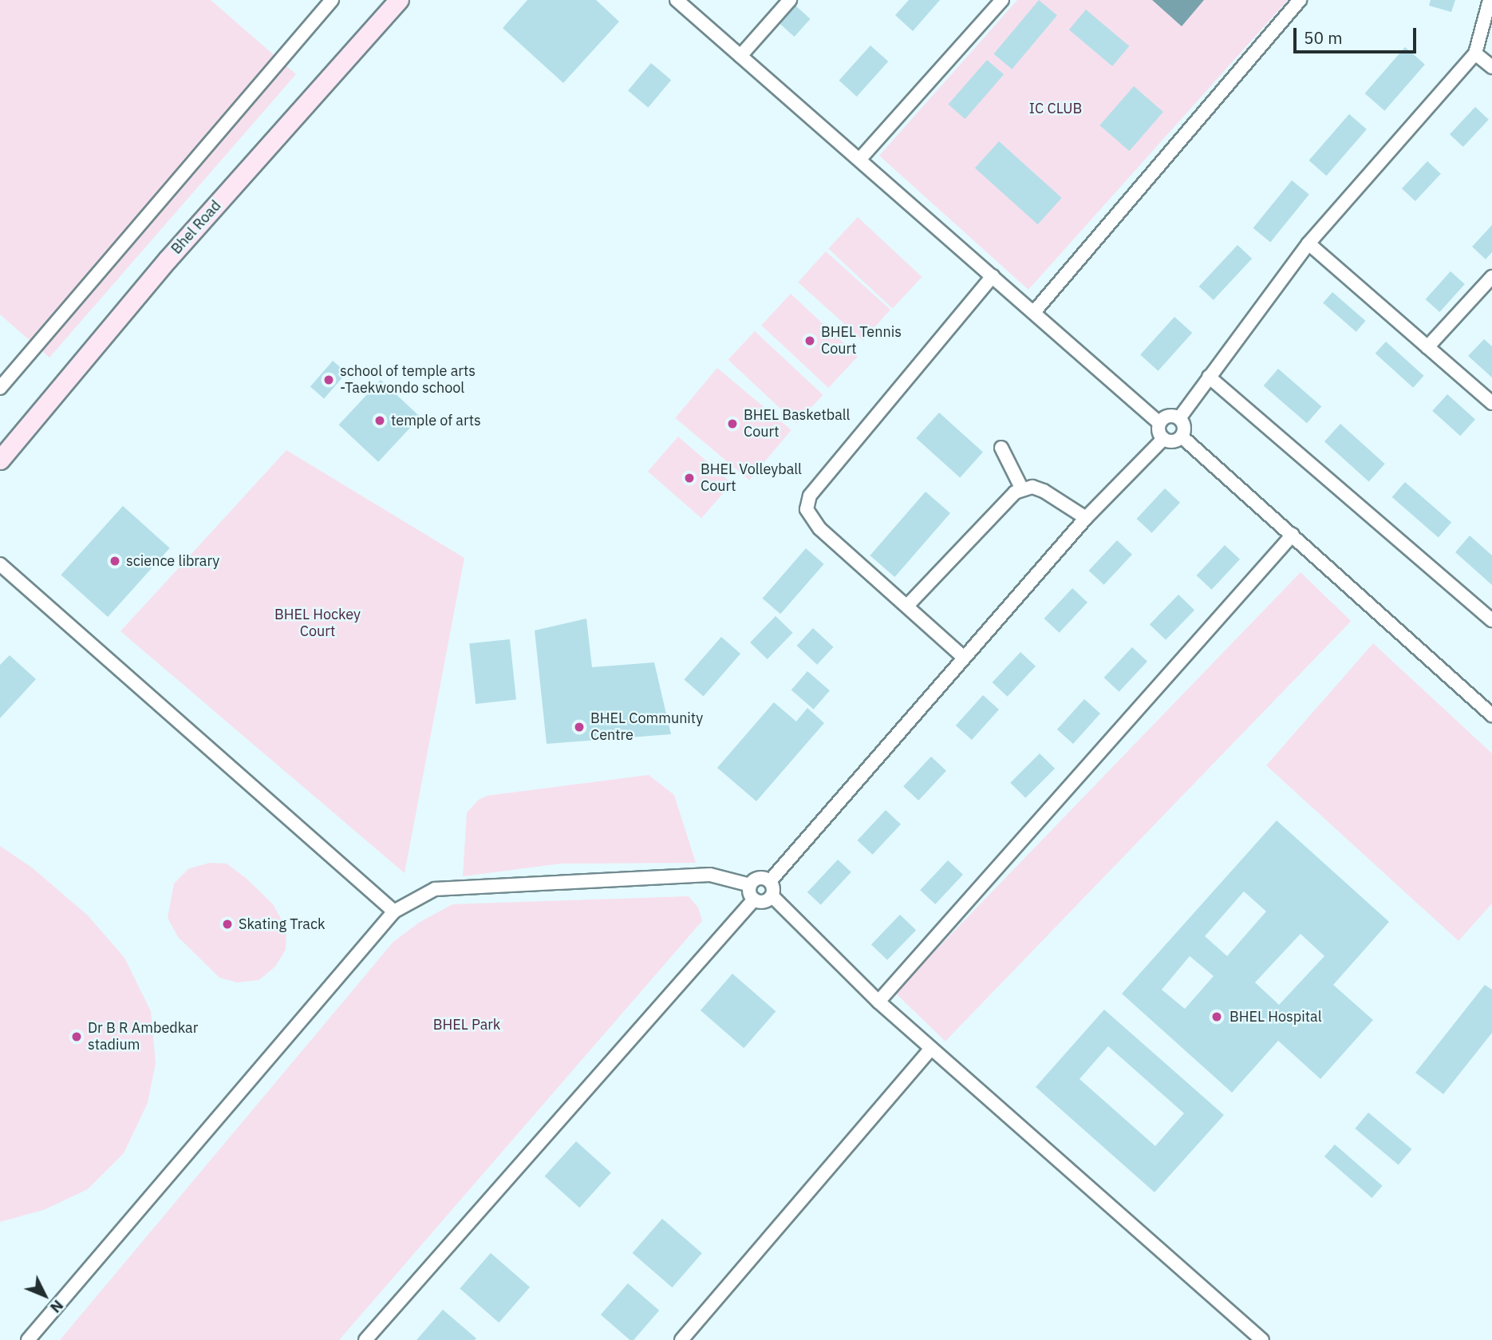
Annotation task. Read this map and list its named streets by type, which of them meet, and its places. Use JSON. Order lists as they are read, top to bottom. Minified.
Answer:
{"streets":{"street":["Bhel Road"]},"parks":["IC CLUB","BHEL Hockey Court","BHEL Park"],"places":["BHEL Tennis Court","school of temple arts -Taekwondo school","temple of arts","BHEL Basketball Court","BHEL Volleyball Court","science library","BHEL Community Centre","Skating Track","BHEL Hospital","Dr B R Ambedkar stadium"],"scale_bar":"50 m","north":"bottom right"}
